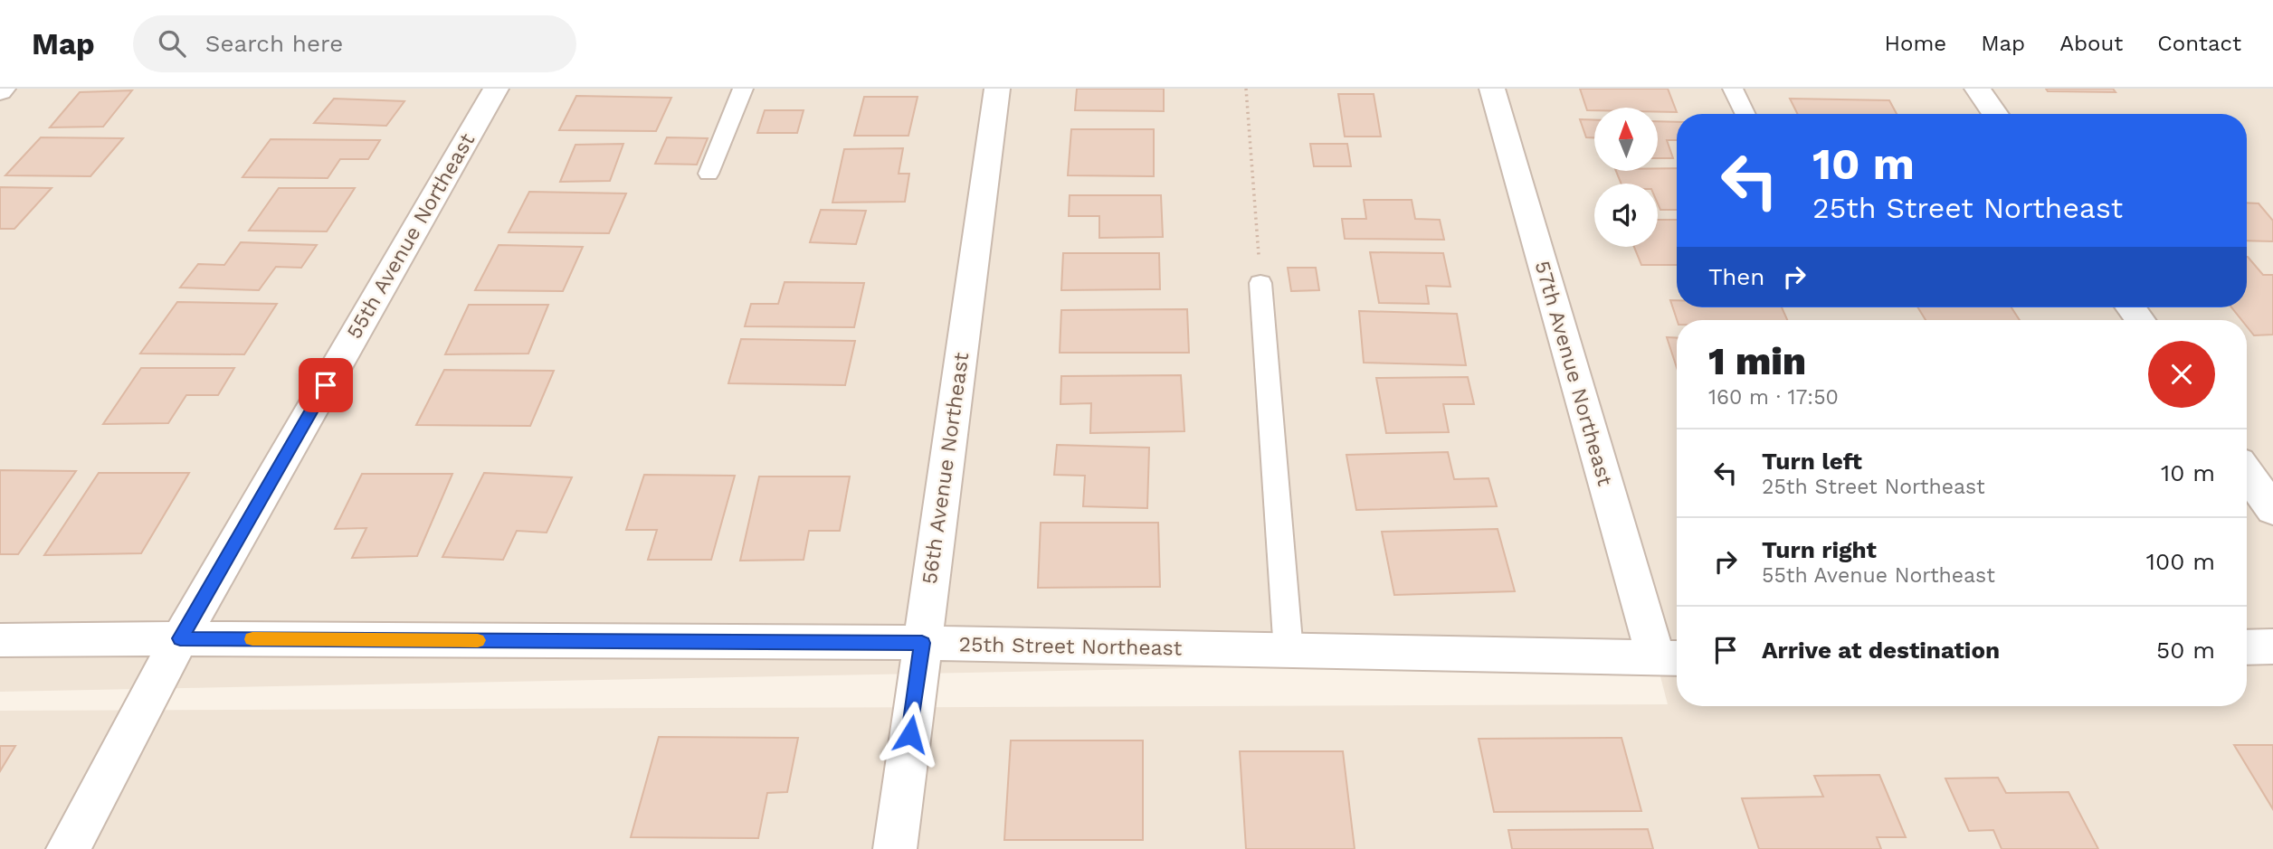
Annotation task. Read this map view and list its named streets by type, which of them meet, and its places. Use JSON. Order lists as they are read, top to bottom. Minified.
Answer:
{"streets":{"street":["55th Avenue Northeast","57th Avenue Northeast","56th Avenue Northeast","25th Street Northeast"]},"crossings":[["55th Avenue Northeast","25th Street Northeast"],["57th Avenue Northeast","25th Street Northeast"],["56th Avenue Northeast","25th Street Northeast"]],"north":"top","page":{"header":"Map","search":"Search here","nav":["Home","Map","About","Contact"],"turn":["10 m","25th Street Northeast"],"then":"Then","heading":["1 min","160 m · 17:50"],"list":[{"name":"Turn left","note":"25th Street Northeast","value":"10 m"},{"name":"Turn right","note":"55th Avenue Northeast","value":"100 m"},{"name":"Arrive at destination","value":"50 m"}]}}
